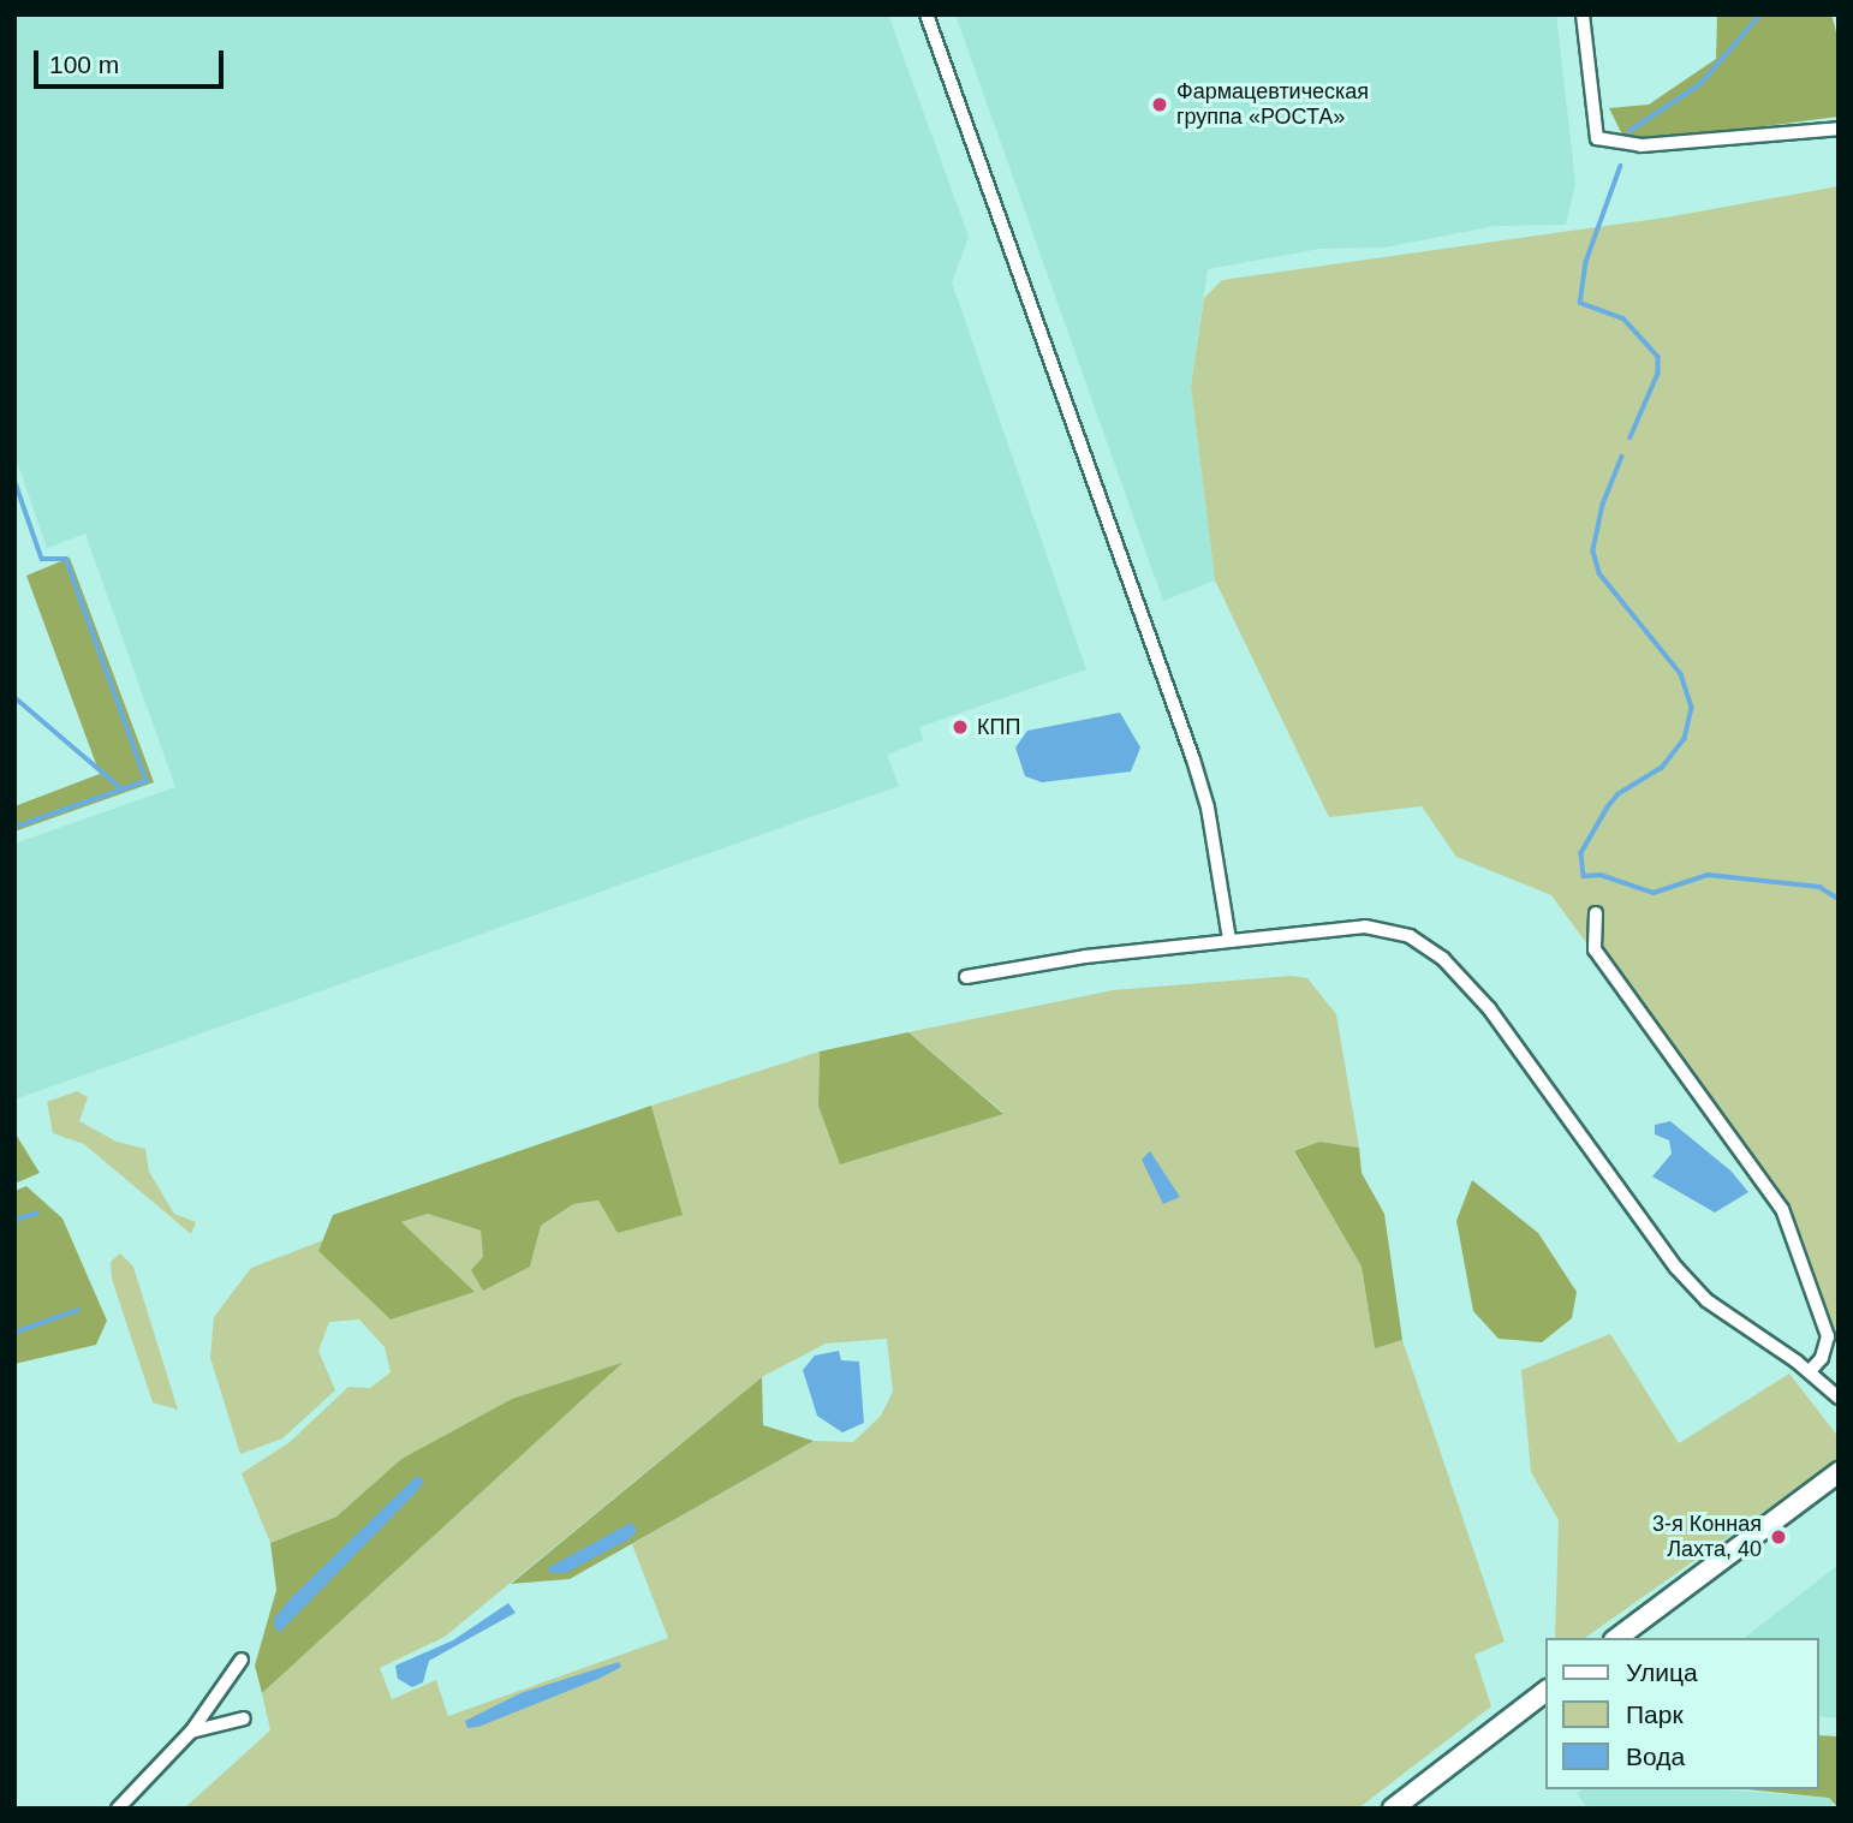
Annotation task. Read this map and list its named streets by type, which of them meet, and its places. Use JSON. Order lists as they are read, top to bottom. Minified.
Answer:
{"places":["Фармацевтическая группа «РОСТА»","КПП","3-я Конная Лахта, 40"],"legend":["Улица","Парк","Вода"],"scale_bar":"100 m"}
